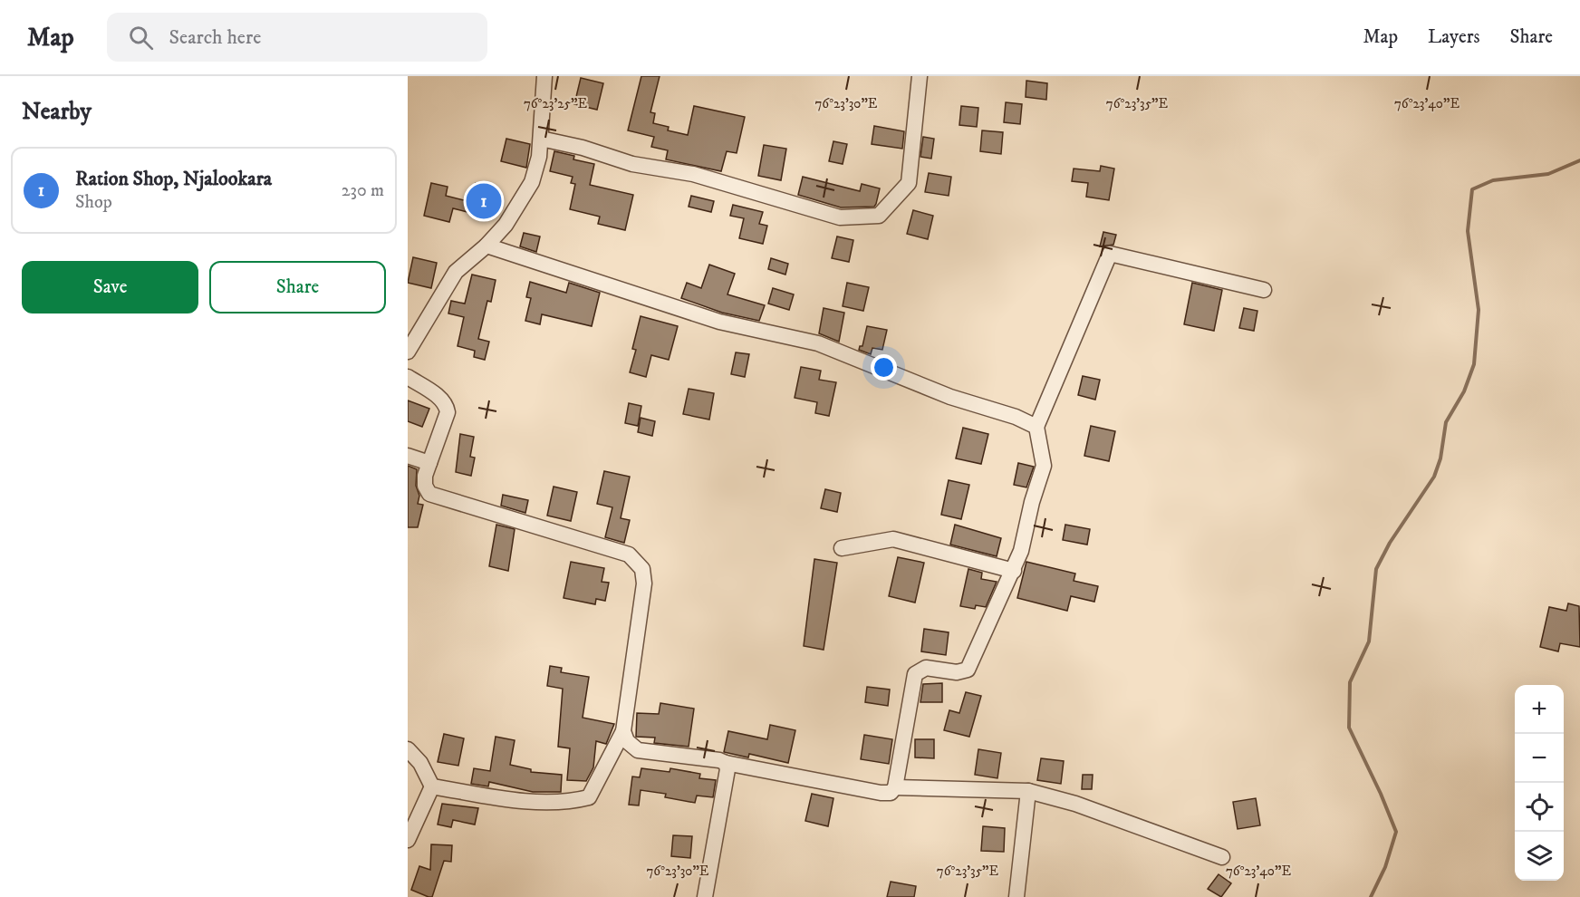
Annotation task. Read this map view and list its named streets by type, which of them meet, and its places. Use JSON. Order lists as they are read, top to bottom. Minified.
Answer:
{"page":{"header":"Map","search":"Search here","nav":["Map","Layers","Share"],"heading":"Nearby","list":[{"mark":"1","name":"Ration Shop, Njalookara","note":"Shop","value":"230 m"}],"pins":"1","buttons":["Save","Share"],"map_buttons":["+","−"]},"coordinates":["76°23'25\"E","76°23'30\"E","76°23'35\"E","76°23'40\"E"]}
